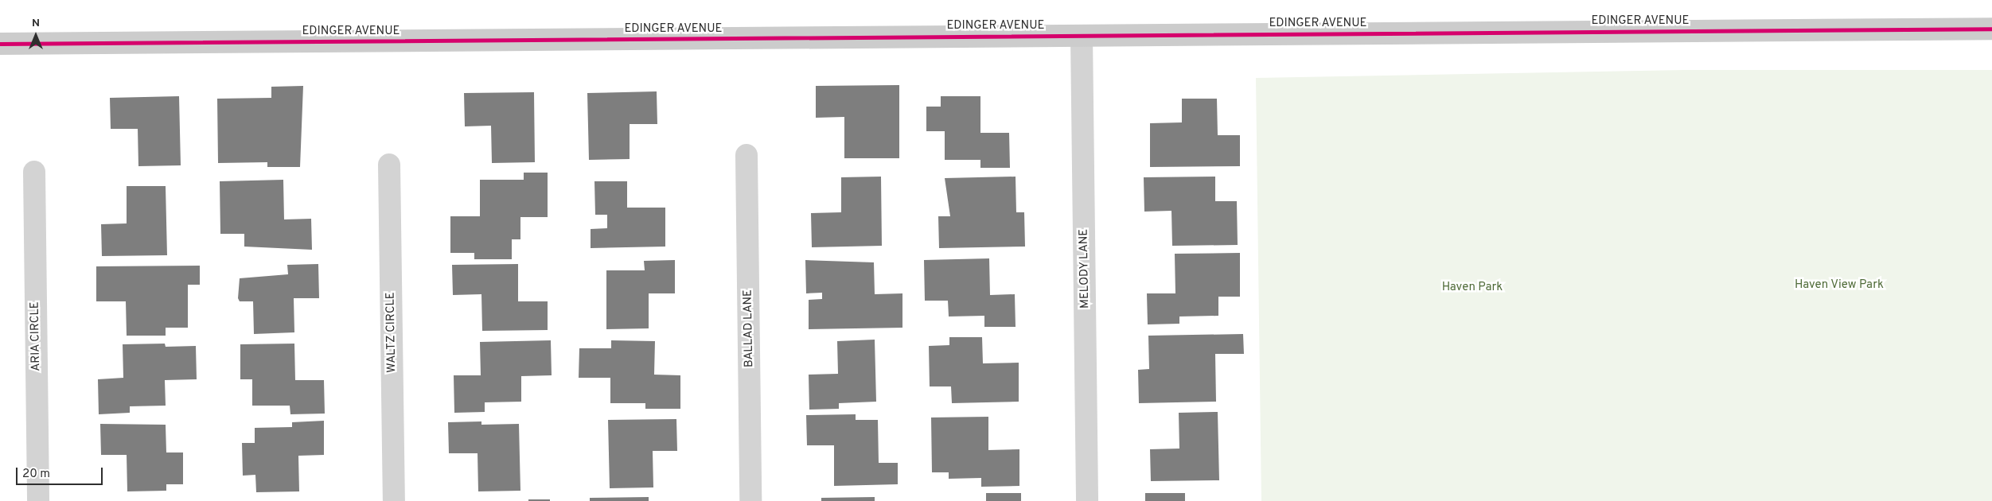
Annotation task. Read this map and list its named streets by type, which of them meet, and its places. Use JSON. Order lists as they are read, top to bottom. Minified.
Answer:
{"streets":{"main road":["EDINGER AVENUE"],"street":["MELODY LANE","BALLAD LANE","WALTZ CIRCLE","ARIA CIRCLE"]},"crossings":[["EDINGER AVENUE","MELODY LANE"]],"parks":["Haven View Park","Haven Park"],"scale_bar":"20 m","north":"top"}
